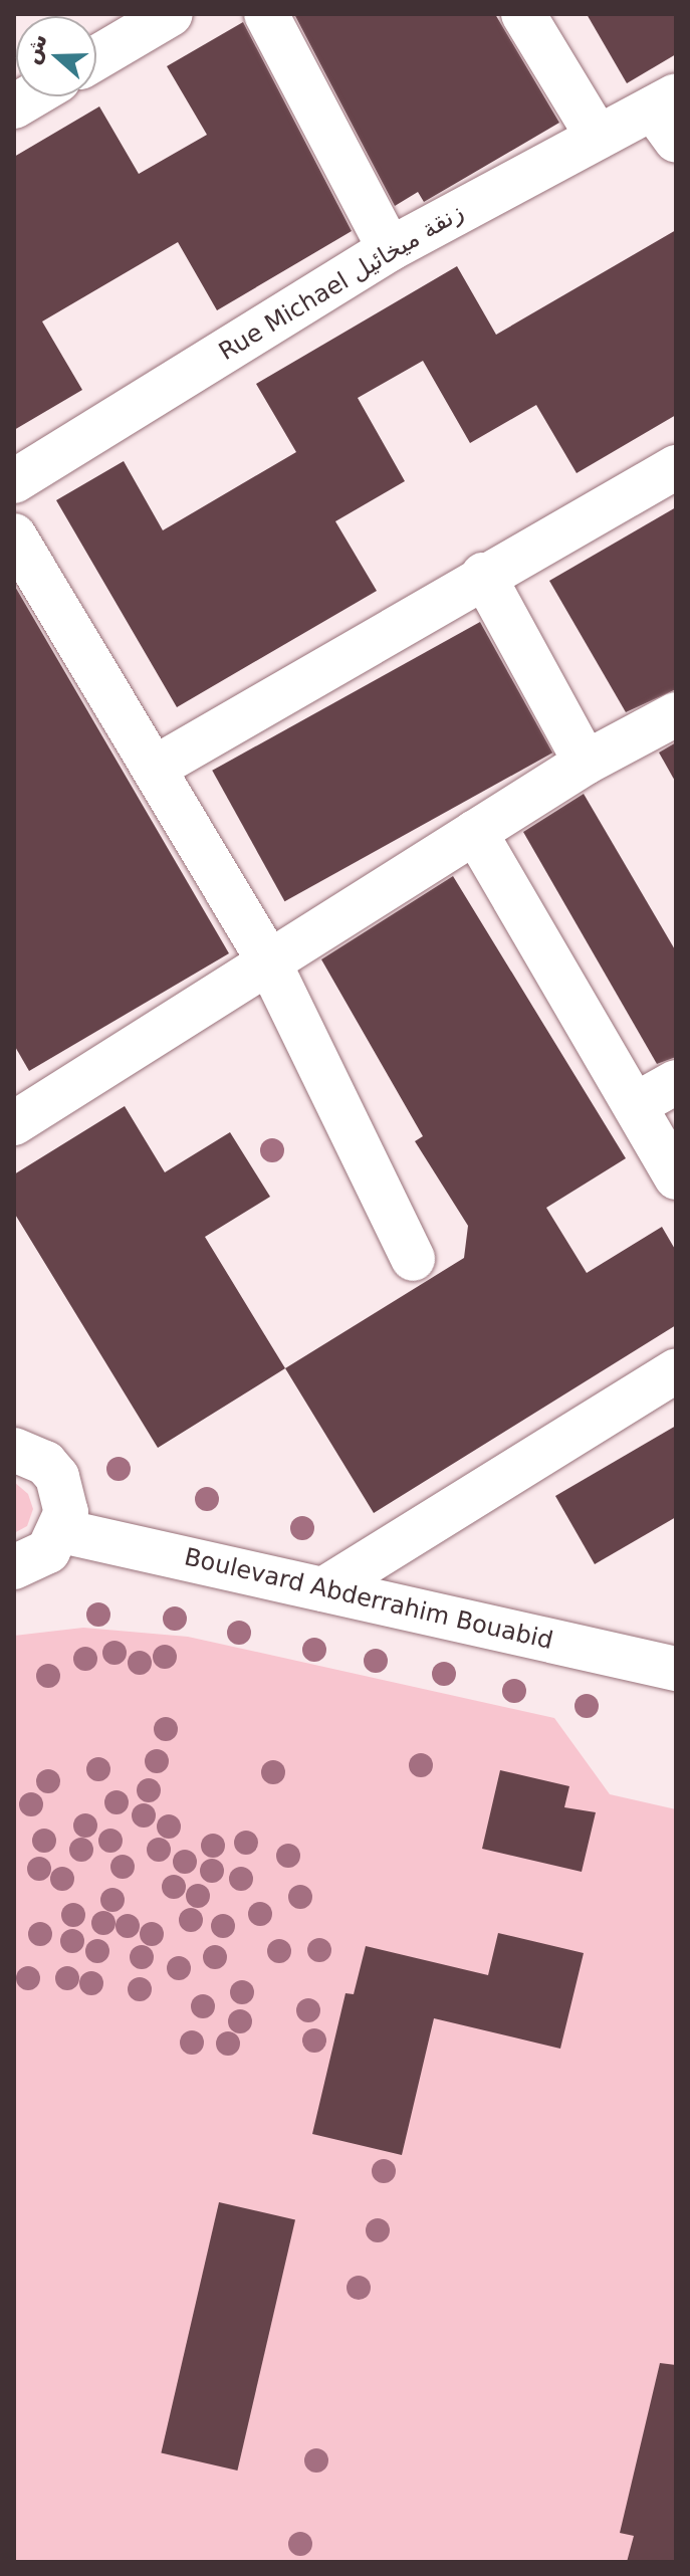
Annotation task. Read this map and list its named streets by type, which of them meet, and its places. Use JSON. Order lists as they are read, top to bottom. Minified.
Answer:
{"streets":{"street":["Rue Michael زنقة ميخائيل","Boulevard Abderrahim Bouabid"]},"north":"left"}
